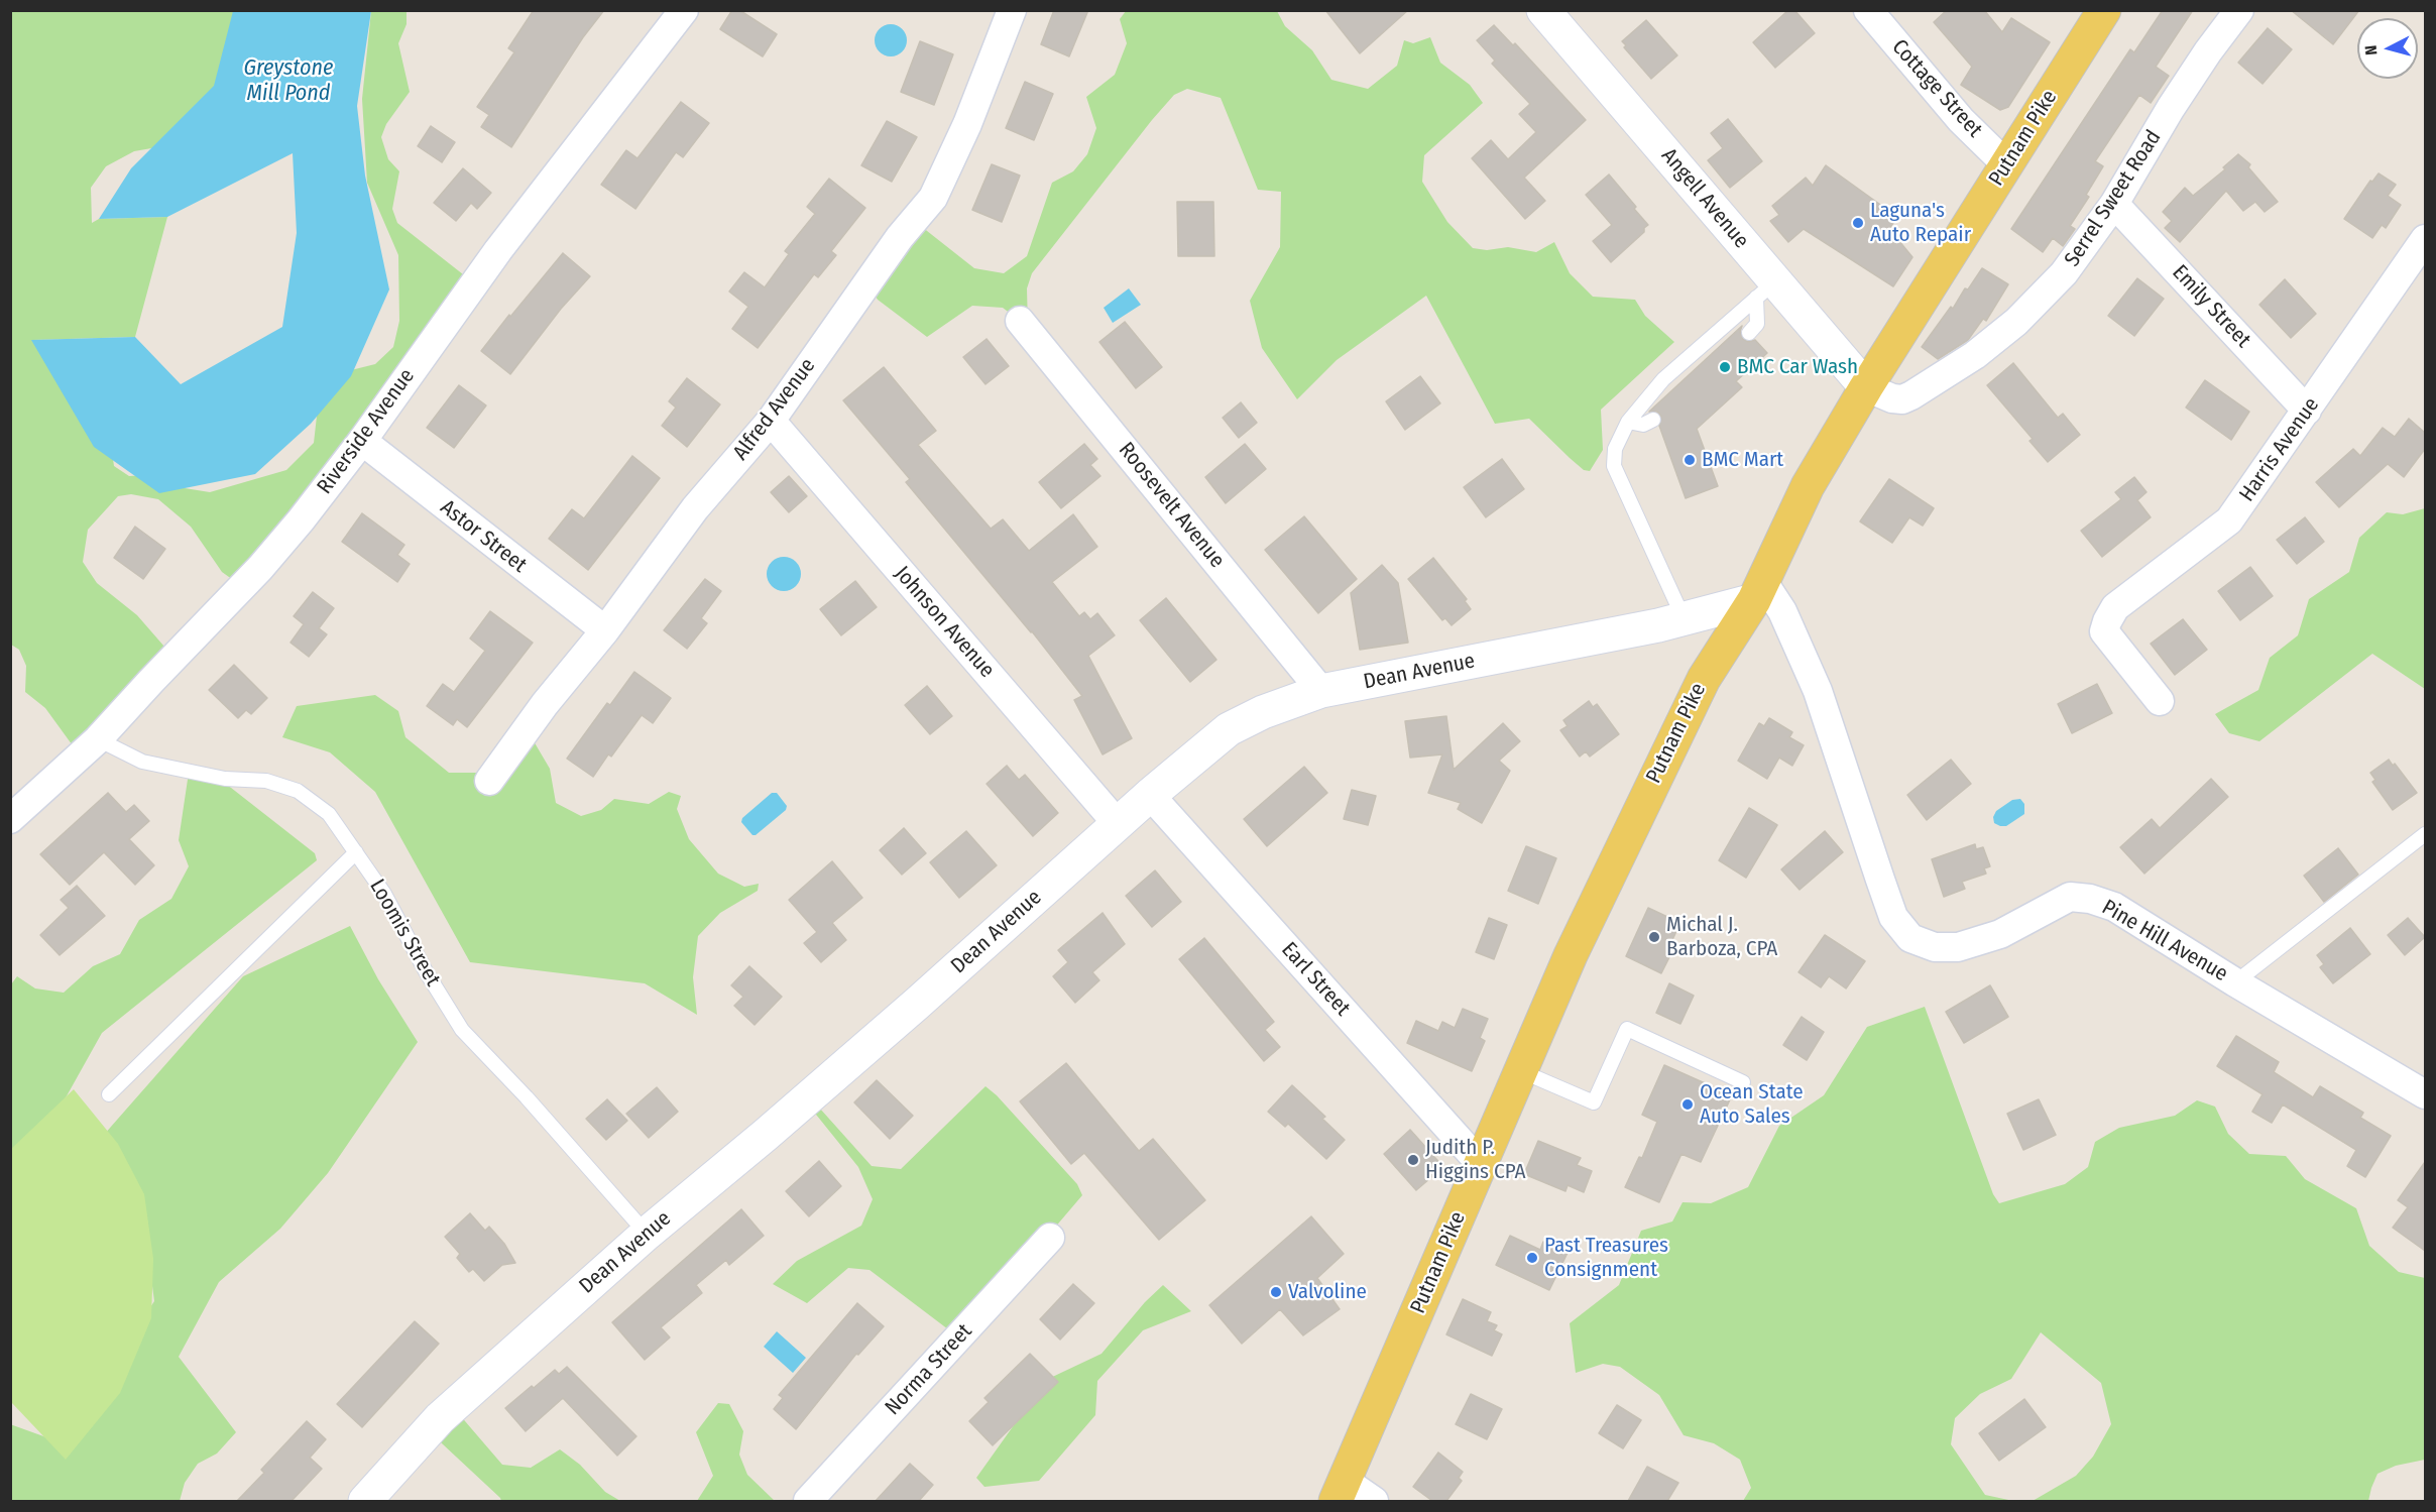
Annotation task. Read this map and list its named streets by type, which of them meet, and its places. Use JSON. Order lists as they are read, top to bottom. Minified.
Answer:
{"streets":{"main road":["Putnam Pike"],"street":["Cottage Street","Angell Avenue","Serrel Sweet Road","Emily Street","Alfred Avenue","Riverside Avenue","Harris Avenue","Roosevelt Avenue","Astor Street","Johnson Avenue","Dean Avenue","Pine Hill Avenue","Earl Street","Norma Street"],"lane":["Loomis Street"]},"crossings":[["Cottage Street","Putnam Pike"],["Putnam Pike","Angell Avenue"],["Putnam Pike","Serrel Sweet Road"],["Putnam Pike","Dean Avenue"],["Putnam Pike","Pine Hill Avenue"],["Putnam Pike","Earl Street"],["Angell Avenue","Serrel Sweet Road"],["Serrel Sweet Road","Emily Street"],["Emily Street","Harris Avenue"],["Alfred Avenue","Astor Street"],["Alfred Avenue","Johnson Avenue"],["Riverside Avenue","Astor Street"],["Riverside Avenue","Loomis Street"],["Roosevelt Avenue","Dean Avenue"],["Johnson Avenue","Dean Avenue"],["Dean Avenue","Loomis Street"],["Dean Avenue","Pine Hill Avenue"],["Dean Avenue","Earl Street"]],"water":["Greystone Mill Pond"],"places":["Laguna's Auto Repair","BMC Car Wash","BMC Mart","Michal J. Barboza, CPA","Ocean State Auto Sales","Judith P. Higgins CPA","Past Treasures Consignment","Valvoline"],"north":"left"}
